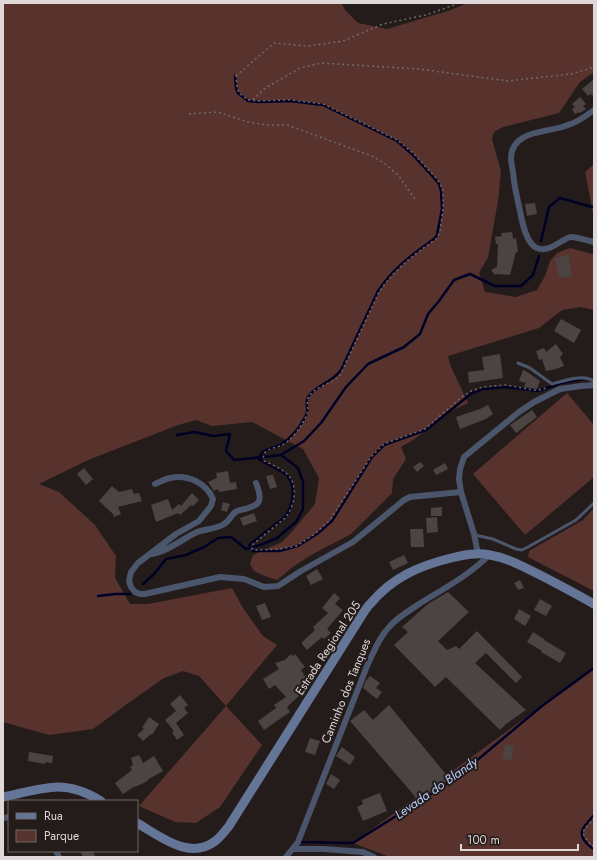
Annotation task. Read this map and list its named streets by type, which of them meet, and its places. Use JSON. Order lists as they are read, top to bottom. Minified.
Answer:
{"streets":{"main road":["Estrada Regional 205"],"street":["Caminho dos Tanques"]},"crossings":[["Estrada Regional 205","Caminho dos Tanques"]],"water":["Levada do Blandy"],"legend":["Rua","Parque"],"scale_bar":"100 m"}
